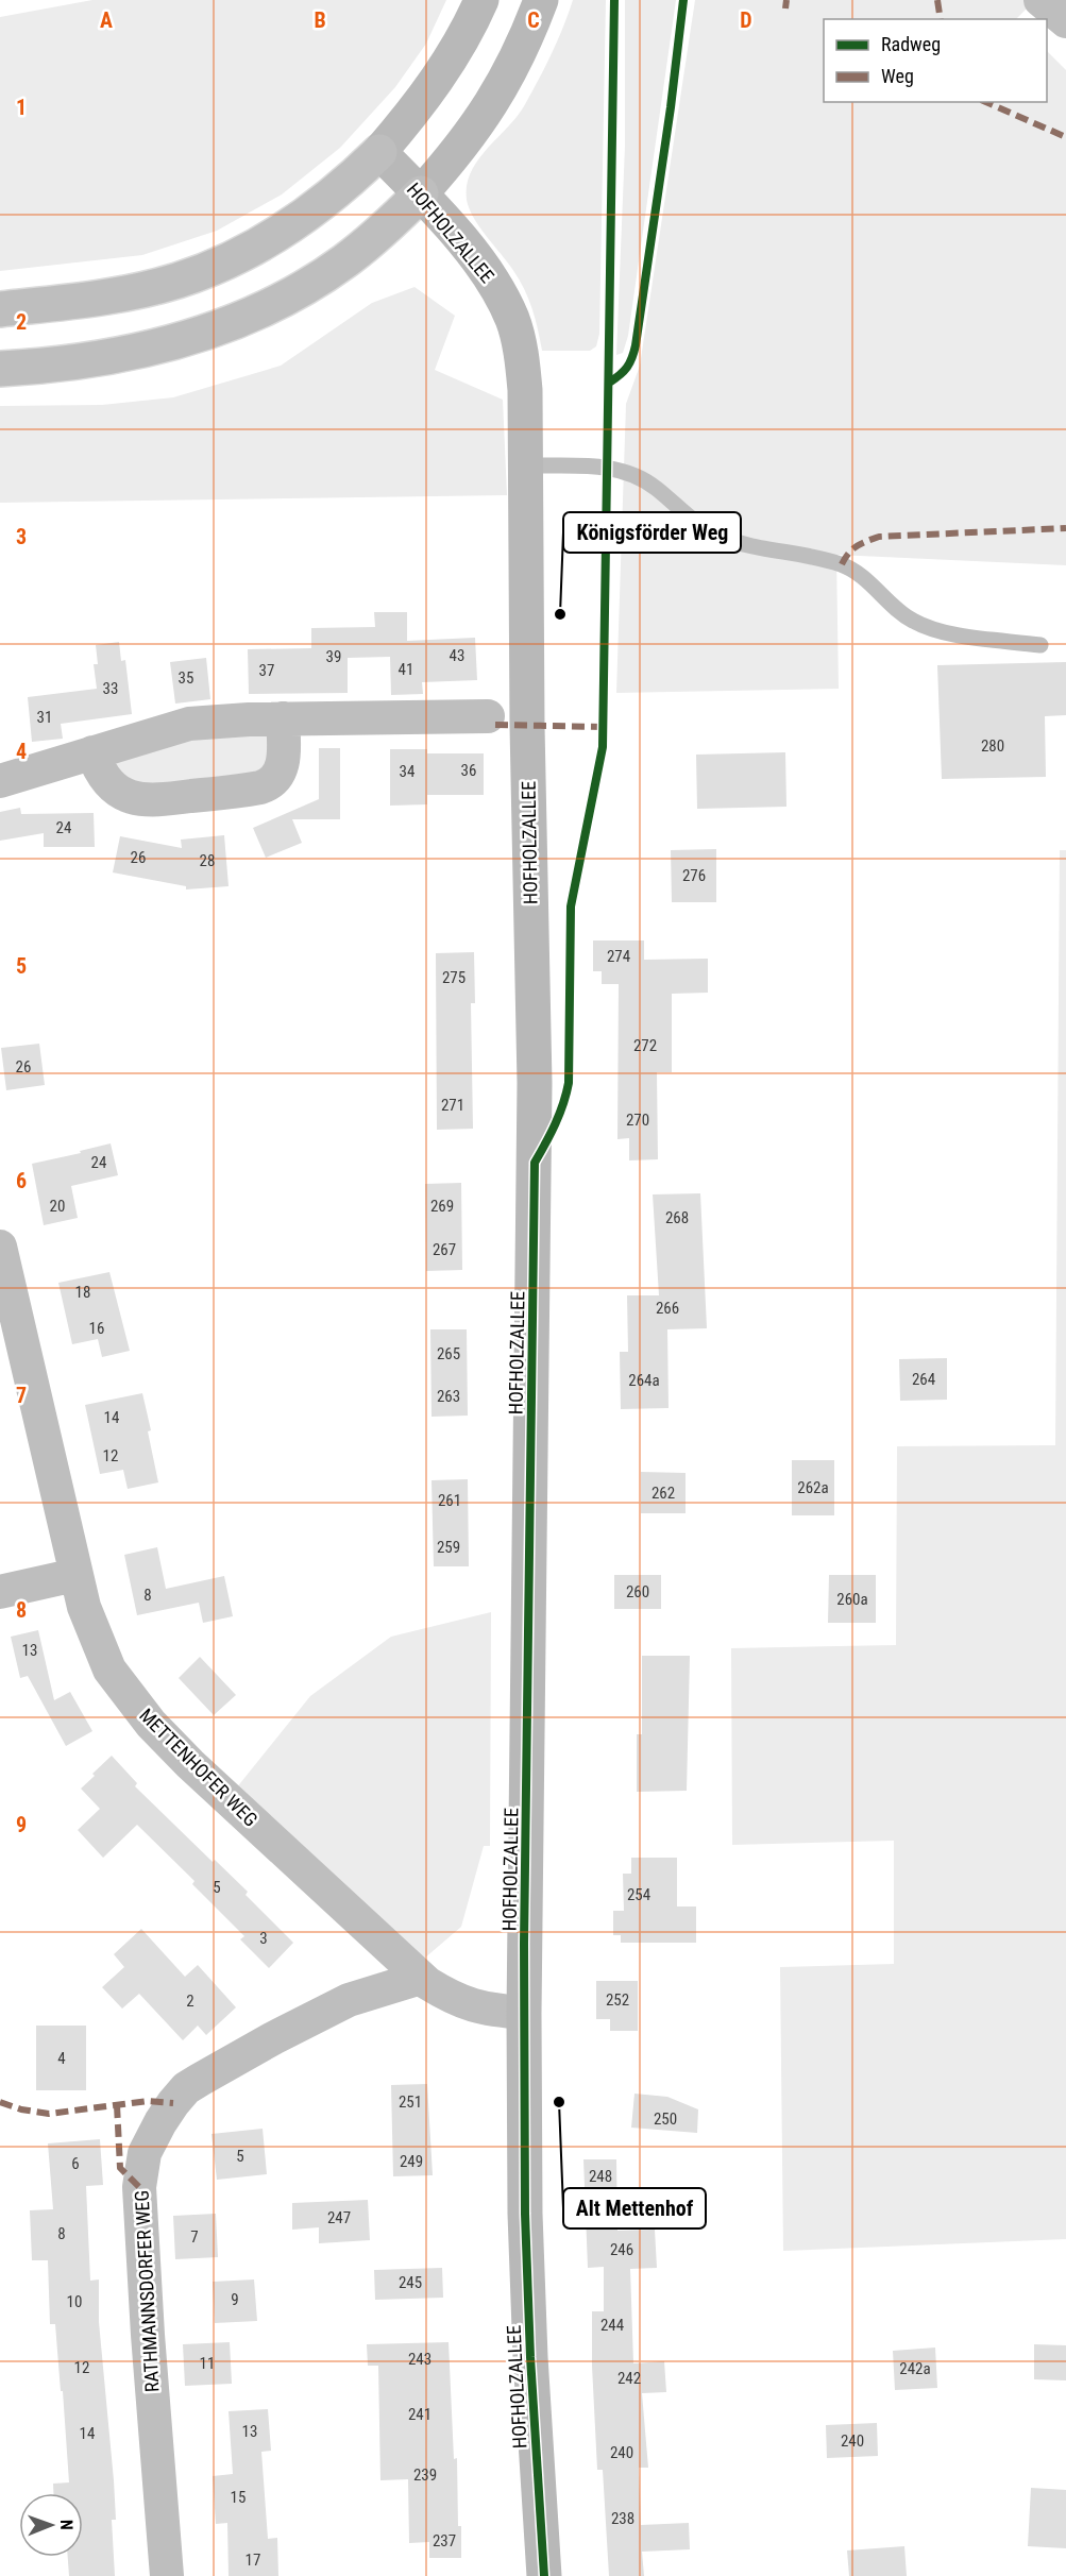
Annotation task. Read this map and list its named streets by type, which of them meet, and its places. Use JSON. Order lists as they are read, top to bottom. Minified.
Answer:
{"streets":{"street":["HOFHOLZALLEE","METTENHOFER WEG","RATHMANNSDORFER WEG"]},"crossings":[["HOFHOLZALLEE","METTENHOFER WEG"],["METTENHOFER WEG","RATHMANNSDORFER WEG"]],"places":["Königsförder Weg","Alt Mettenhof"],"house_numbers":["43","39","41","37","35","33","31","280","36","34","24","26","28","276","274","275","272","26","271","270","24","20","269","268","267","18","266","16","265","264","264a","263","14","12","262a","262","261","259","260","8","260a","13","5","254","3","252","2","4","251","250","5","249","6","248","247","8","7","246","245","9","10","244","243","11","12","242a","242","241","13","14","240","240","239","15","238","237","17"],"legend":["Radweg","Weg"],"north":"right","grid":{"columns":["A","B","C","D"],"rows":["1","2","3","4","5","6","7","8","9"]}}
